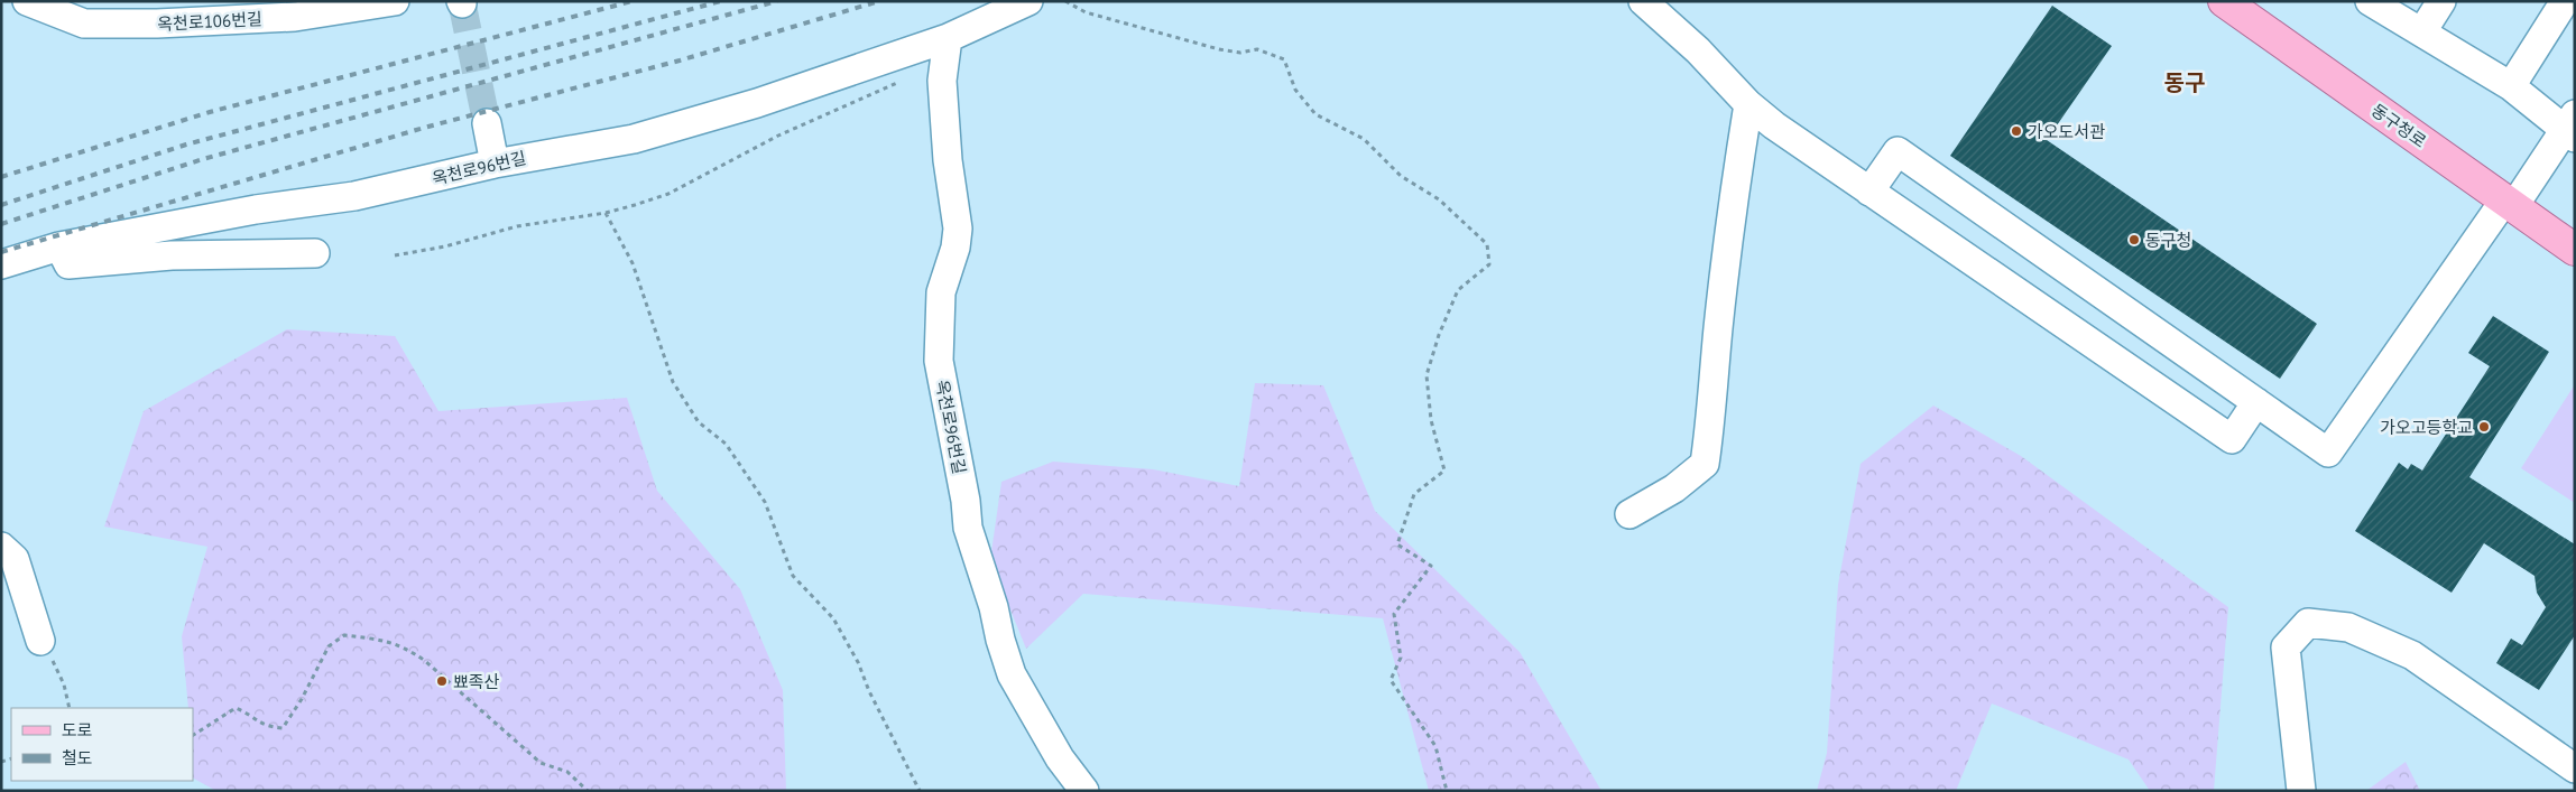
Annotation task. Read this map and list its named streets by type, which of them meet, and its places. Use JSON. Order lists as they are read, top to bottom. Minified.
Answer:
{"streets":{"main road":["동구청로"],"street":["옥천로106번길","옥천로96번길"]},"districts":["동구"],"places":["가오도서관","동구청","가오고등학교","뾰족산"],"legend":["도로","철도"]}
